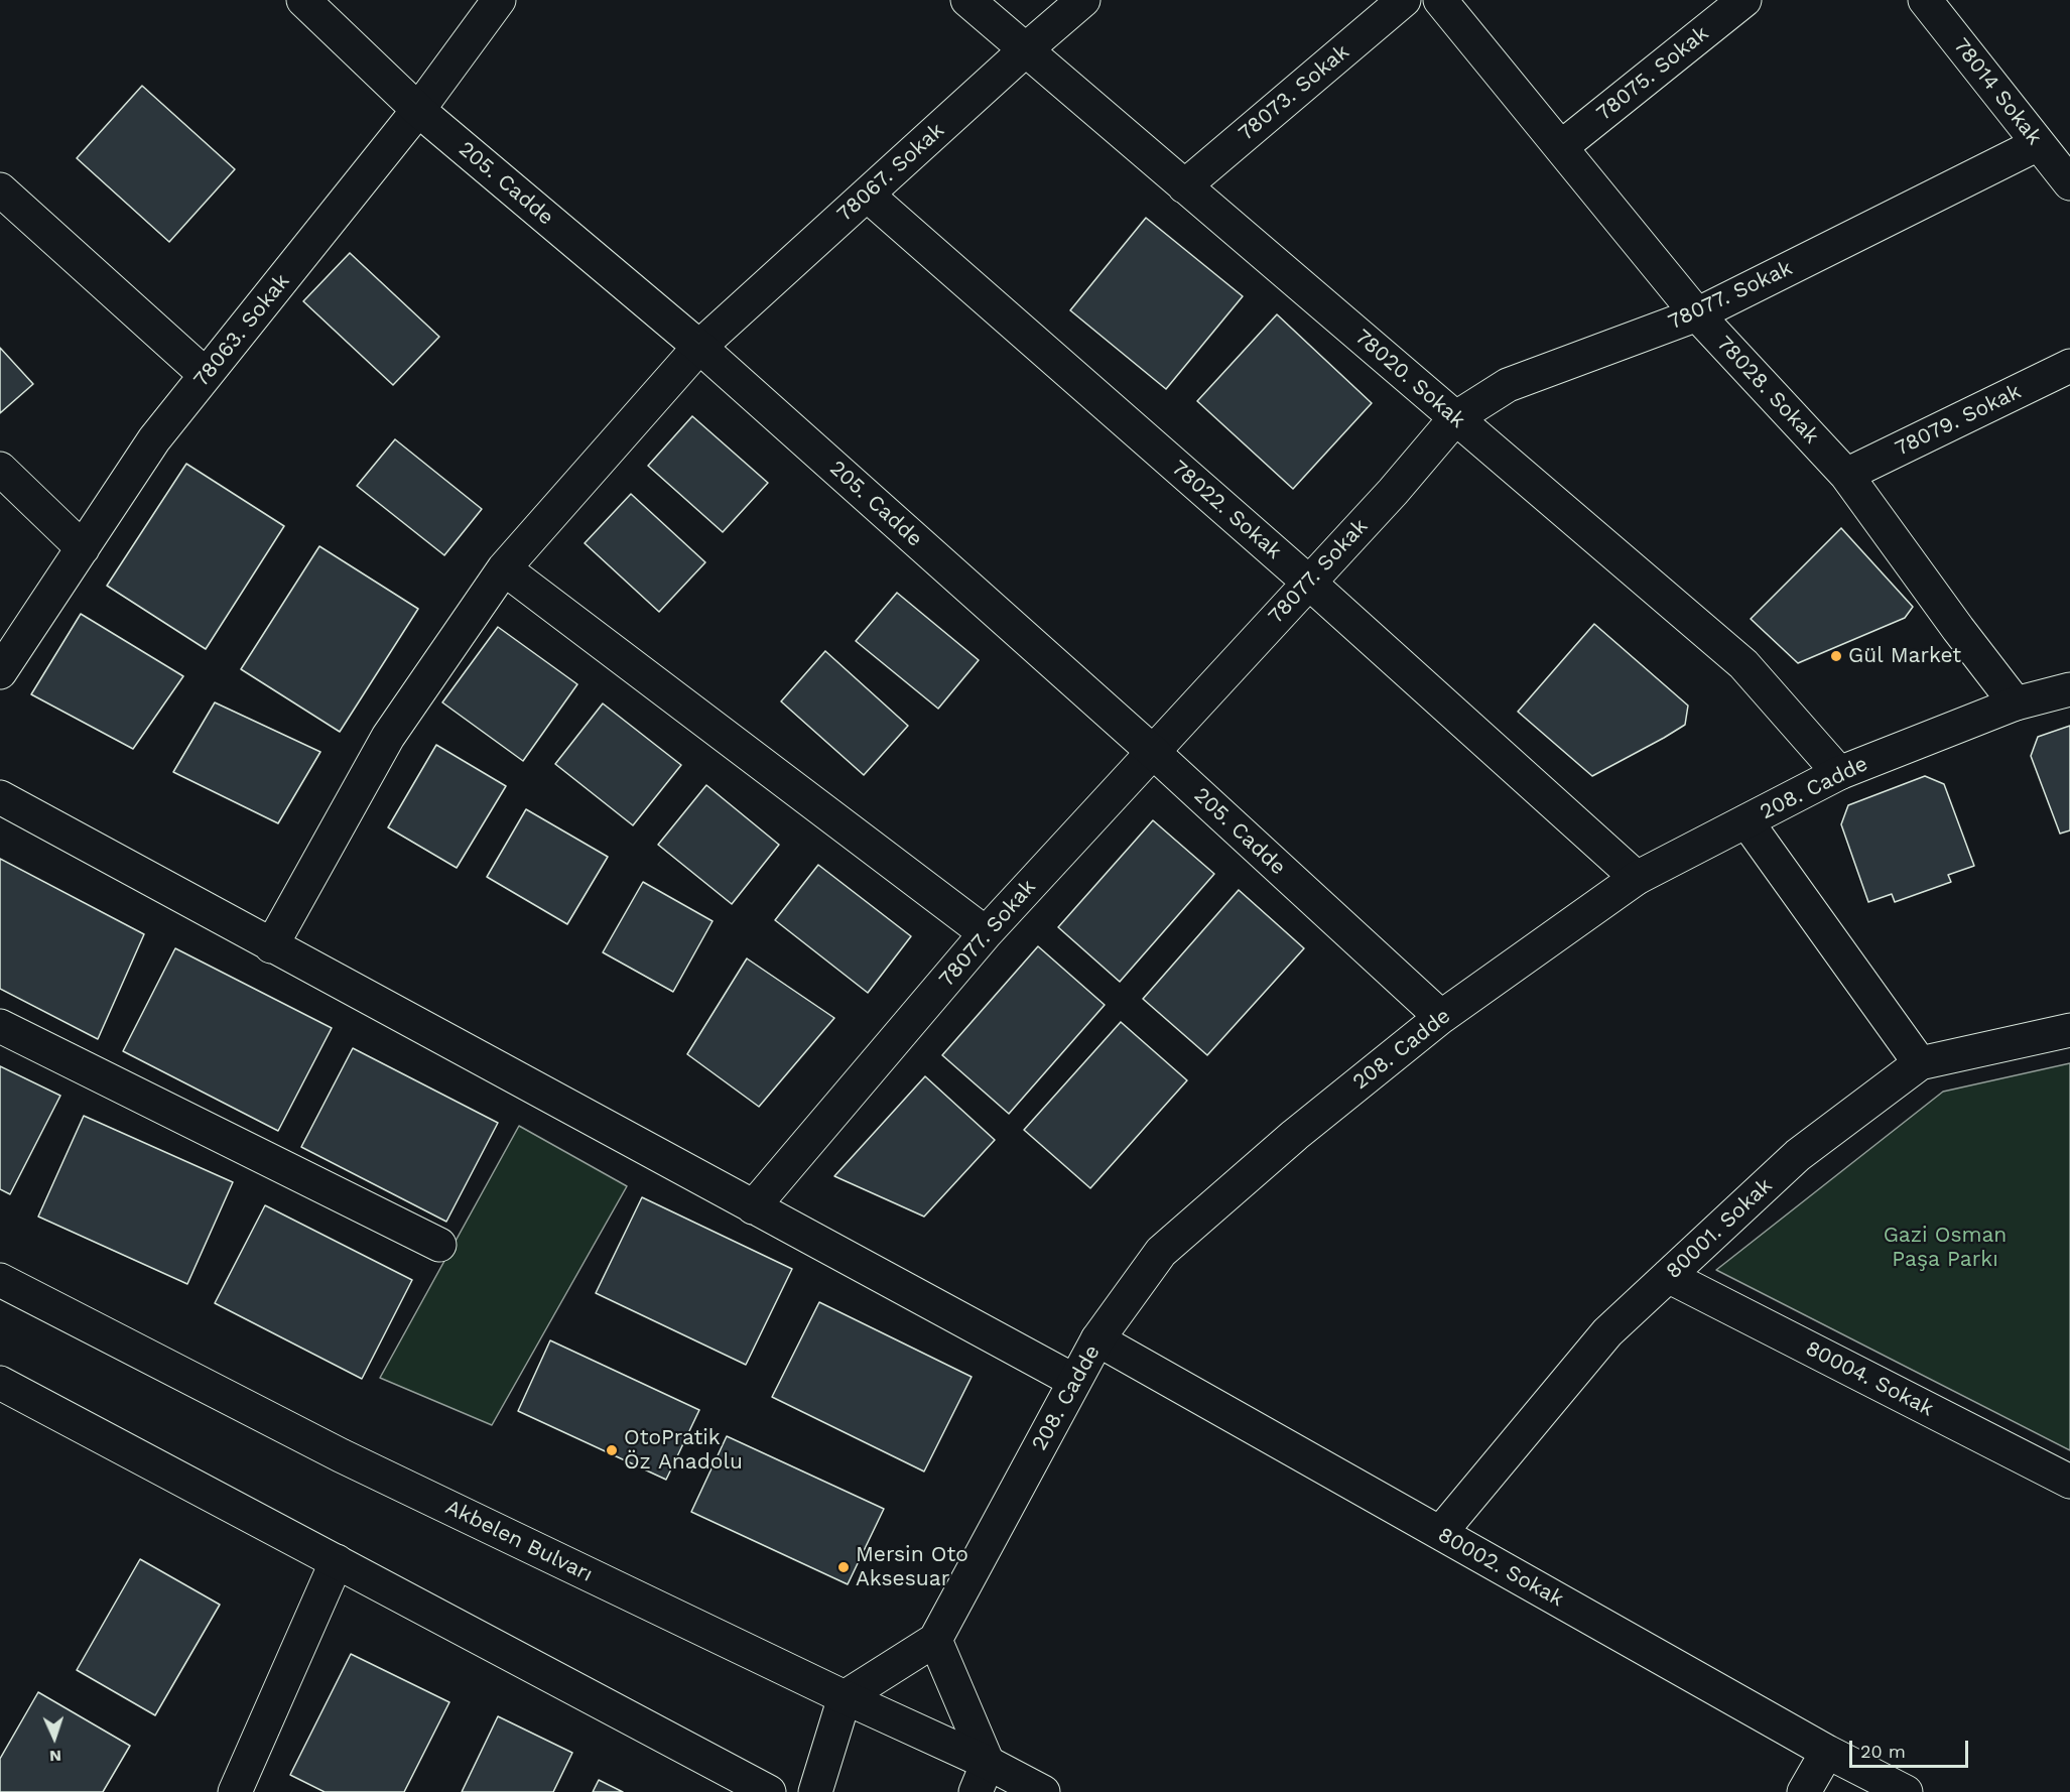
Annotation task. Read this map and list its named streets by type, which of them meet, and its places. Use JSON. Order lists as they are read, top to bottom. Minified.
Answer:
{"streets":{"street":["78075. Sokak","78014 Sokak","78073. Sokak","78067. Sokak","205. Cadde","78077. Sokak","78063. Sokak","78020. Sokak","78028. Sokak","78079. Sokak","78022. Sokak","208. Cadde","80001. Sokak","80004. Sokak","Akbelen Bulvarı","80002. Sokak"]},"crossings":[["78075. Sokak","78028. Sokak"],["78014 Sokak","78077. Sokak"],["78073. Sokak","78020. Sokak"],["78067. Sokak","205. Cadde"],["78067. Sokak","78020. Sokak"],["78067. Sokak","78022. Sokak"],["205. Cadde","78077. Sokak"],["205. Cadde","78063. Sokak"],["205. Cadde","208. Cadde"],["78077. Sokak","78020. Sokak"],["78077. Sokak","78028. Sokak"],["78077. Sokak","78022. Sokak"],["78020. Sokak","208. Cadde"],["78028. Sokak","78079. Sokak"],["78028. Sokak","208. Cadde"],["78022. Sokak","208. Cadde"],["208. Cadde","80002. Sokak"],["80001. Sokak","80004. Sokak"],["80001. Sokak","80002. Sokak"]],"parks":["Gazi Osman Paşa Parkı"],"places":["Gül Market","OtoPratik Öz Anadolu","Mersin Oto Aksesuar"],"scale_bar":"20 m","north":"bottom"}
